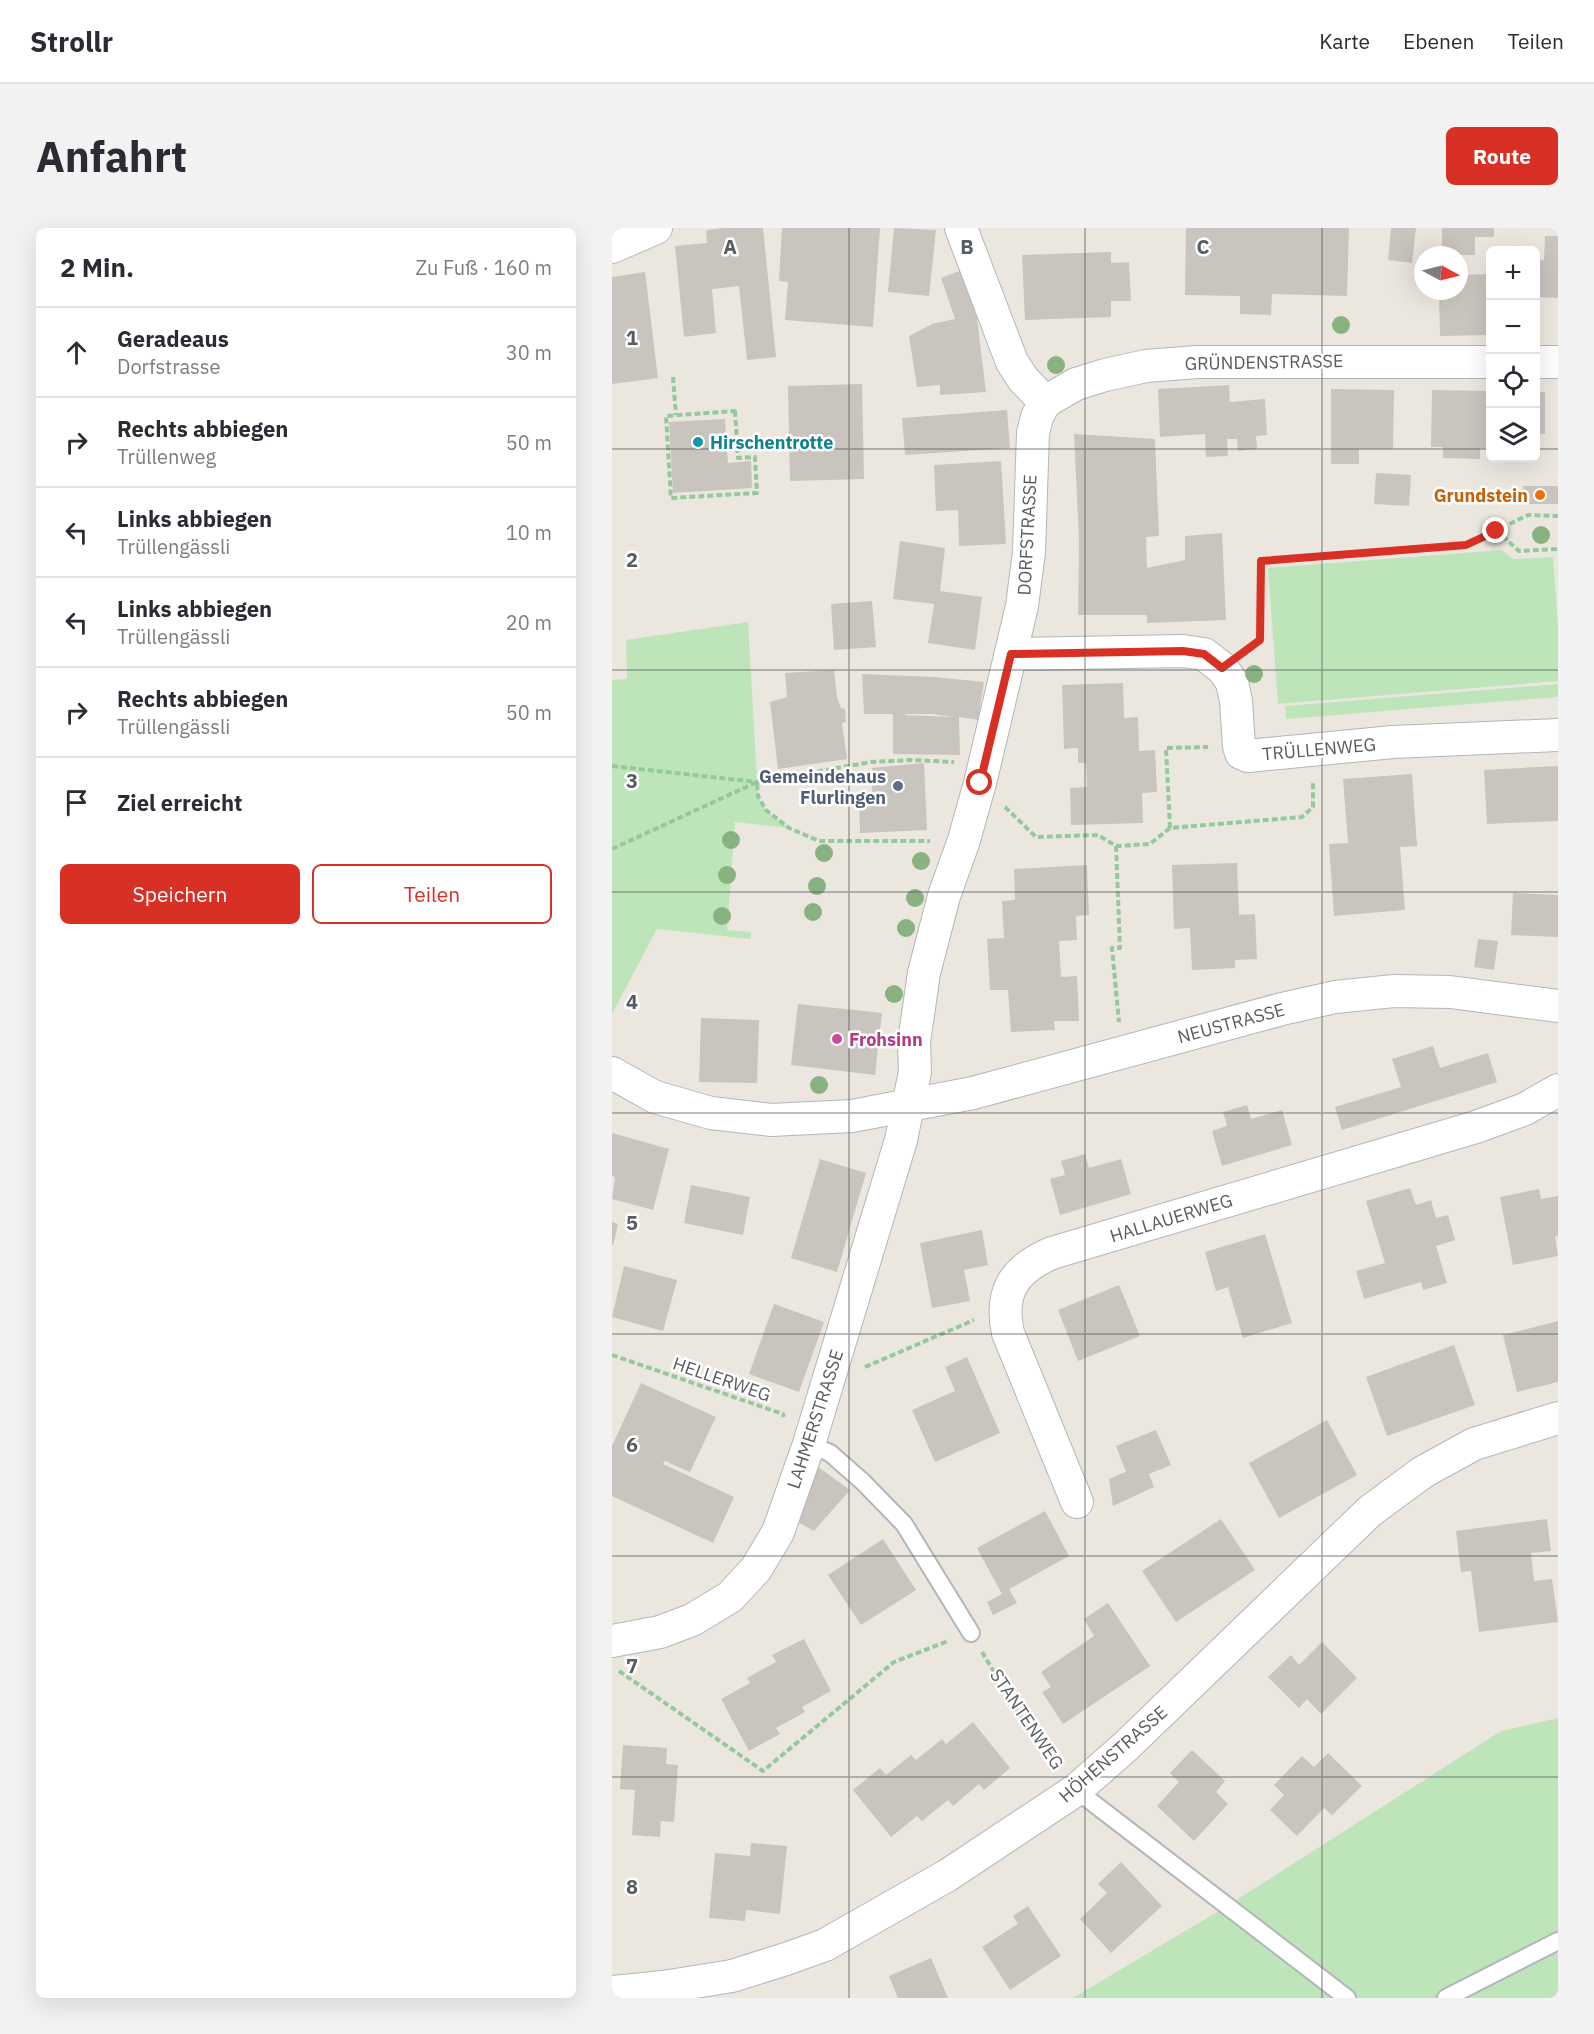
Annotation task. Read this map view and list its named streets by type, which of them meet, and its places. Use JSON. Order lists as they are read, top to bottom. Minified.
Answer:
{"streets":{"street":["GRÜNDENSTRASSE","DORFSTRASSE","TRÜLLENWEG","NEUSTRASSE","HALLAUERWEG","LAHMERSTRASSE","HÖHENSTRASSE"],"path":["HELLERWEG","STANTENWEG"]},"crossings":[["GRÜNDENSTRASSE","DORFSTRASSE"],["DORFSTRASSE","NEUSTRASSE"],["DORFSTRASSE","LAHMERSTRASSE"],["NEUSTRASSE","LAHMERSTRASSE"],["HELLERWEG","LAHMERSTRASSE"],["STANTENWEG","HÖHENSTRASSE"]],"places":["Hirschentrotte","Grundstein","Gemeindehaus Flurlingen","Frohsinn"],"north":"right","page":{"header":"Strollr","nav":["Karte","Ebenen","Teilen"],"buttons":["Route",["Speichern","Teilen"]],"title":"Anfahrt","heading":["2 Min.","Zu Fuß · 160 m"],"map_buttons":["+","−"],"list":[["Geradeaus","Dorfstrasse","30 m"],["Rechts abbiegen","Trüllenweg","50 m"],["Links abbiegen","Trüllengässli","10 m"],["Links abbiegen","Trüllengässli","20 m"],["Rechts abbiegen","Trüllengässli","50 m"],"Ziel erreicht"]},"grid":{"columns":["A","B","C"],"rows":["1","2","3","4","5","6","7","8"]}}
